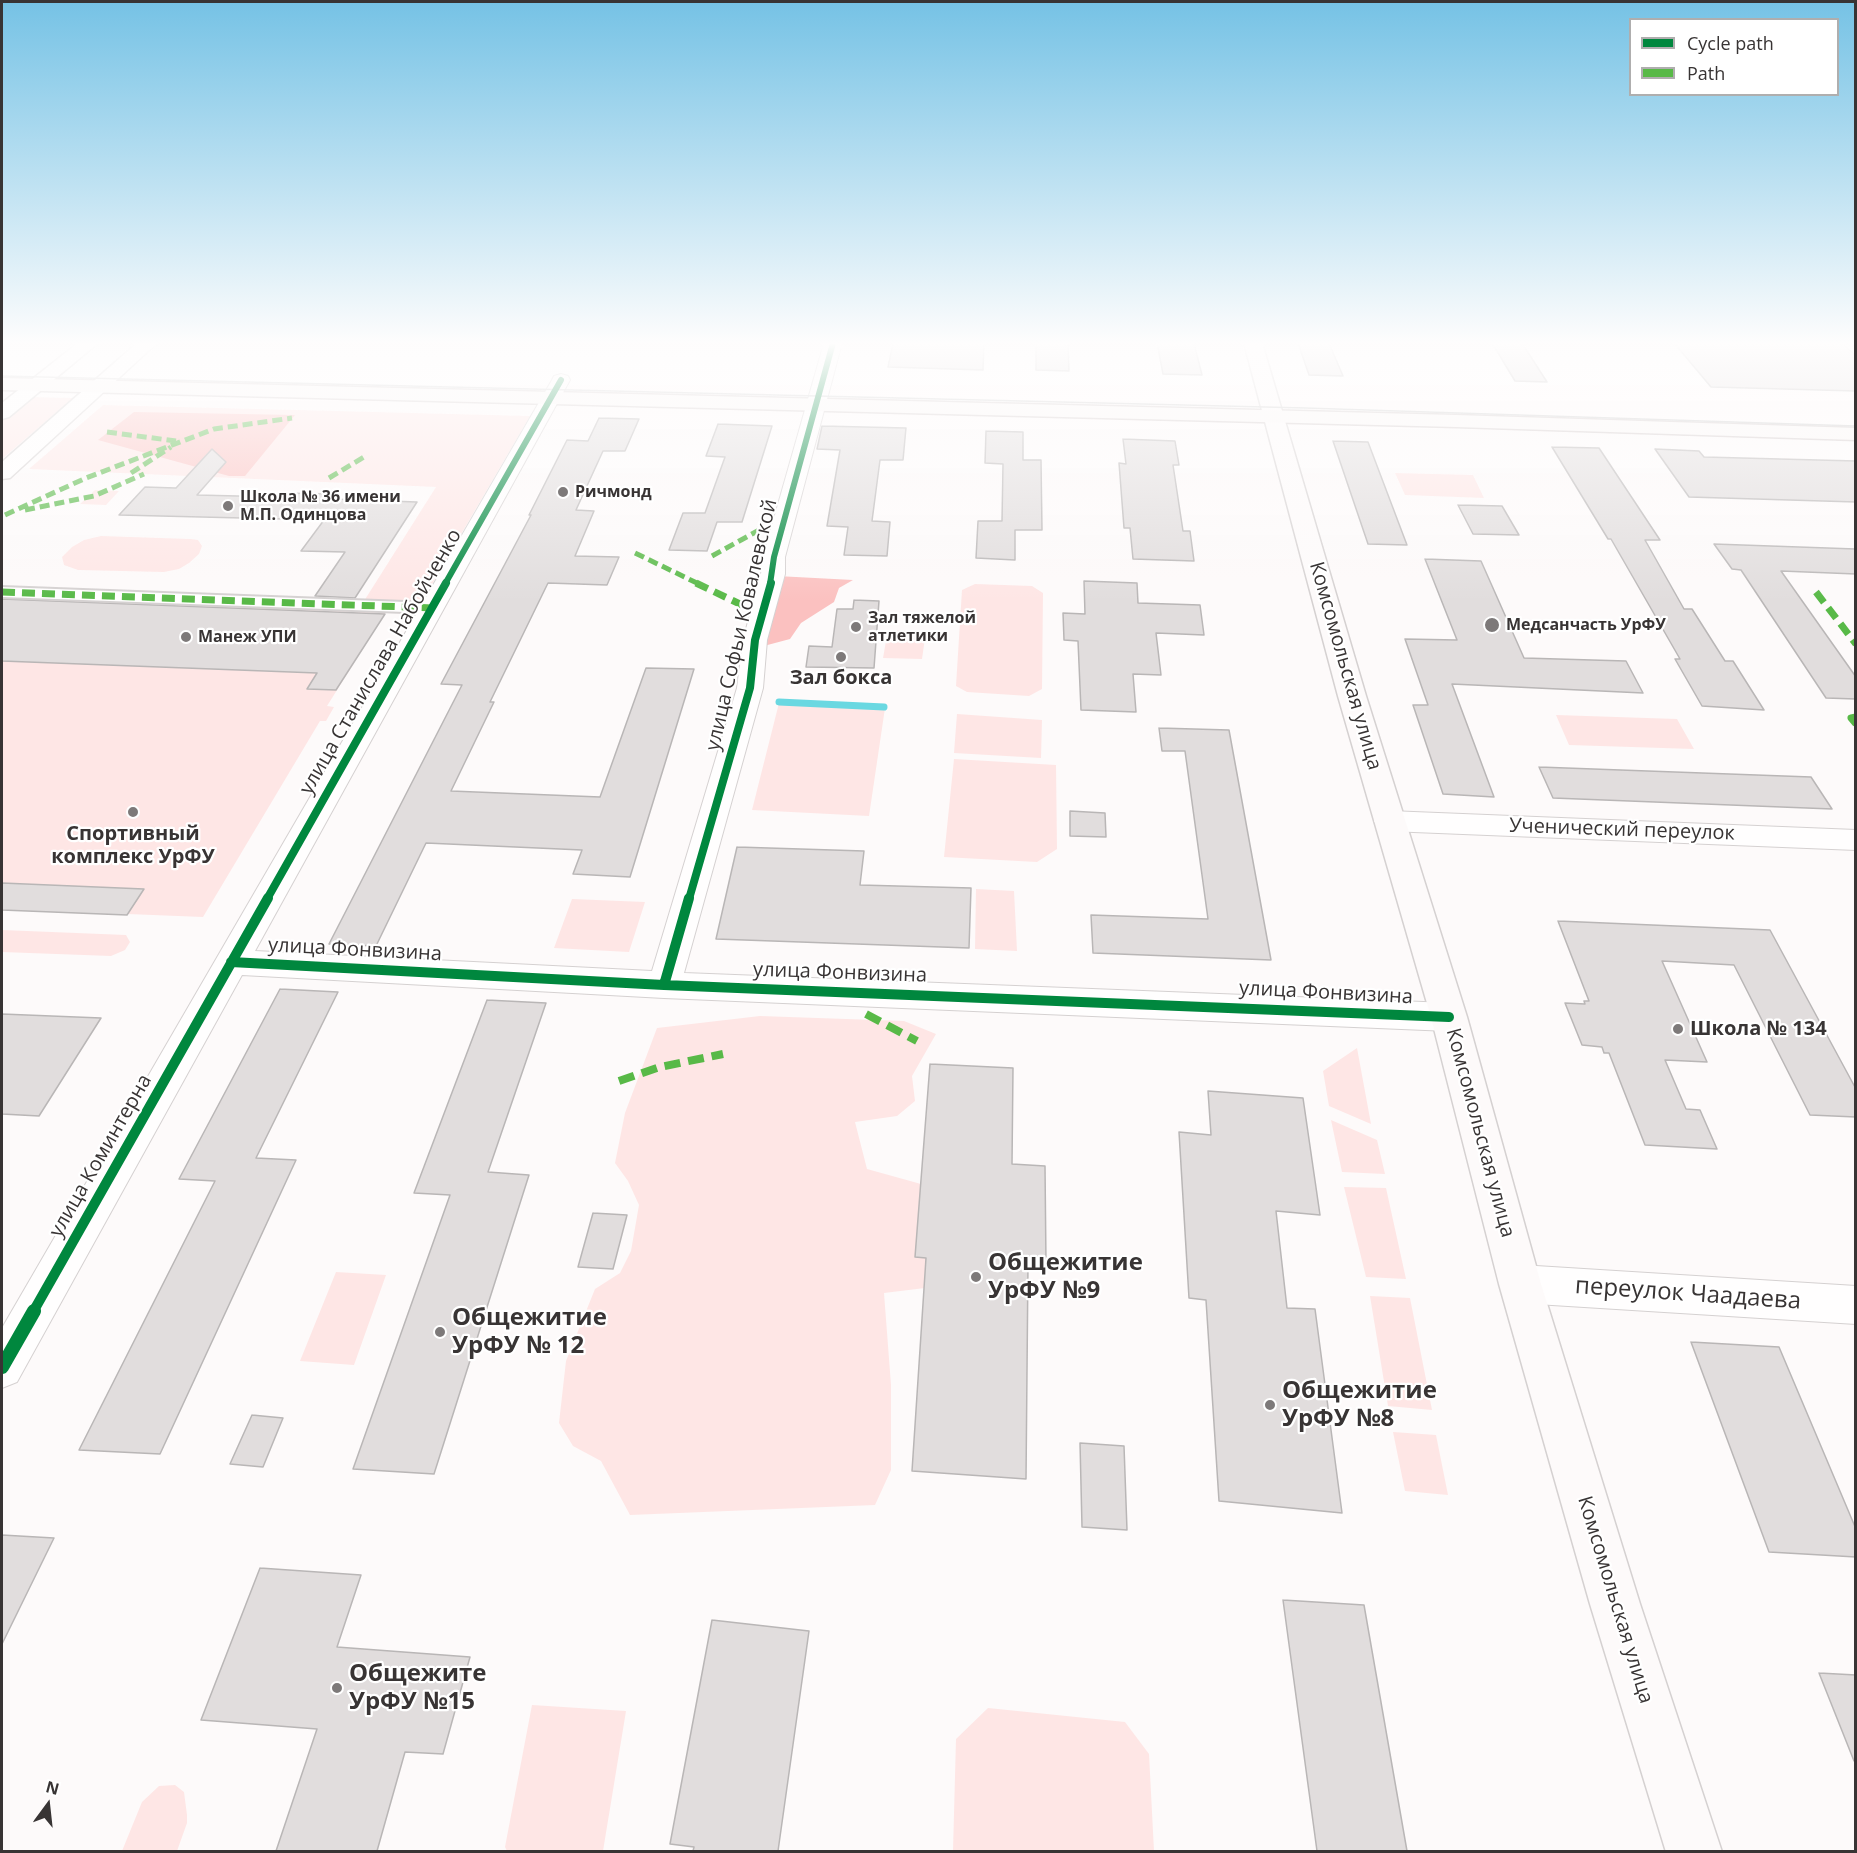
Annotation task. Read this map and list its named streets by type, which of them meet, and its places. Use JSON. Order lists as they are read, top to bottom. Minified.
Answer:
{"streets":{"main road":["Комсомольская улица"],"street":["улица Софьи Ковалевской","улица Станислава Набойченко","Ученический переулок","улица Фонвизина","улица Коминтерна","переулок Чаадаева"]},"crossings":[["улица Софьи Ковалевской","улица Фонвизина"],["улица Станислава Набойченко","улица Фонвизина"],["улица Станислава Набойченко","улица Коминтерна"],["Комсомольская улица","Ученический переулок"],["Комсомольская улица","улица Фонвизина"],["Комсомольская улица","переулок Чаадаева"],["улица Фонвизина","улица Коминтерна"]],"places":["Ричмонд","Школа № 36 имени М.П. Одинцова","Медсанчасть УрФУ","Зал тяжелой атлетики","Манеж УПИ","Зал бокса","Спортивный комплекс УрФУ","Школа № 134","Общежитие УрФУ №9","Общежитие УрФУ № 12","Общежитие УрФУ №8","Общежите УрФУ №15"],"legend":["Cycle path","Path"],"north":"top"}
